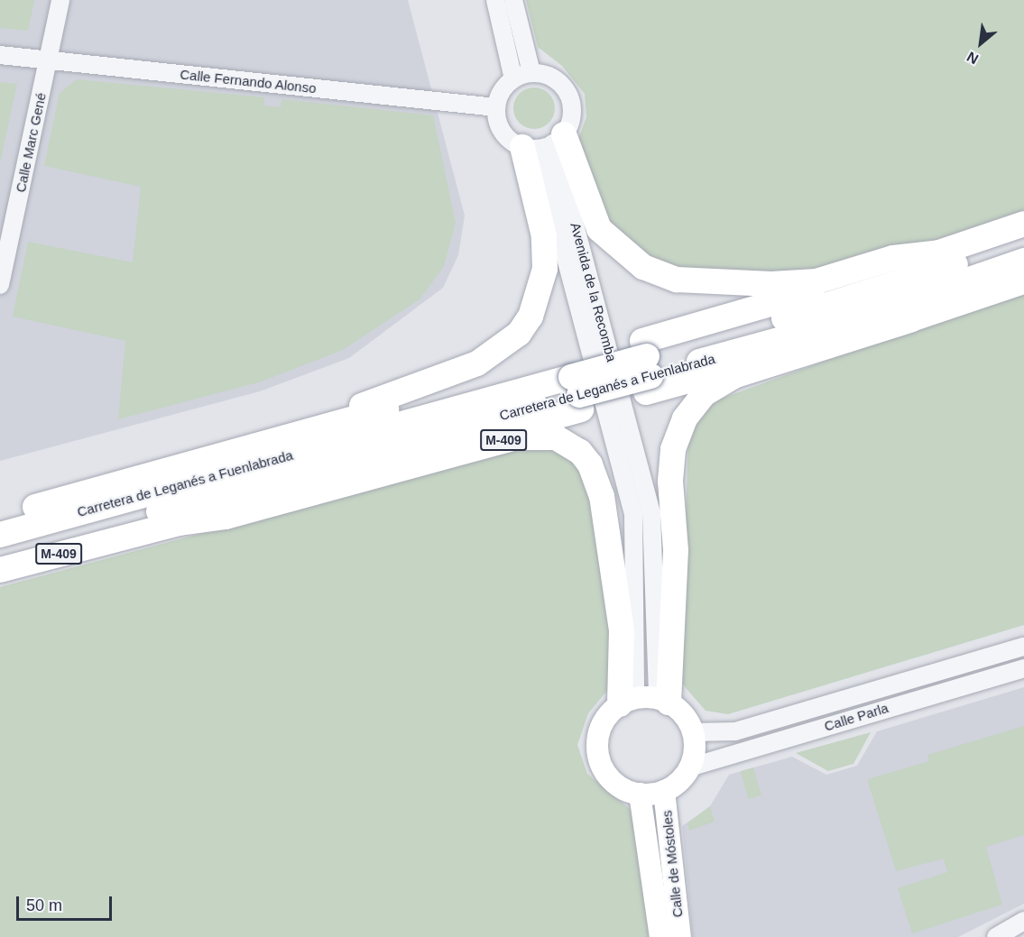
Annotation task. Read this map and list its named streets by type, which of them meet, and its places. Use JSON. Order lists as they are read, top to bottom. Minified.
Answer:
{"streets":{"highway":["Carretera de Leganés a Fuenlabrada","M-409"],"main road":["Calle de Móstoles"],"street":["Calle Fernando Alonso","Calle Marc Gené","Avenida de la Recomba","Calle Parla"]},"crossings":[["Calle Fernando Alonso","Calle Marc Gené"],["Calle Fernando Alonso","Avenida de la Recomba"],["Calle Fernando Alonso","M-409"],["Avenida de la Recomba","M-409"],["Avenida de la Recomba","Calle Parla"],["Avenida de la Recomba","Calle de Móstoles"],["Carretera de Leganés a Fuenlabrada","M-409"],["M-409","Calle Parla"],["M-409","Calle de Móstoles"],["Calle Parla","Calle de Móstoles"]],"scale_bar":"50 m","north":"bottom left"}
